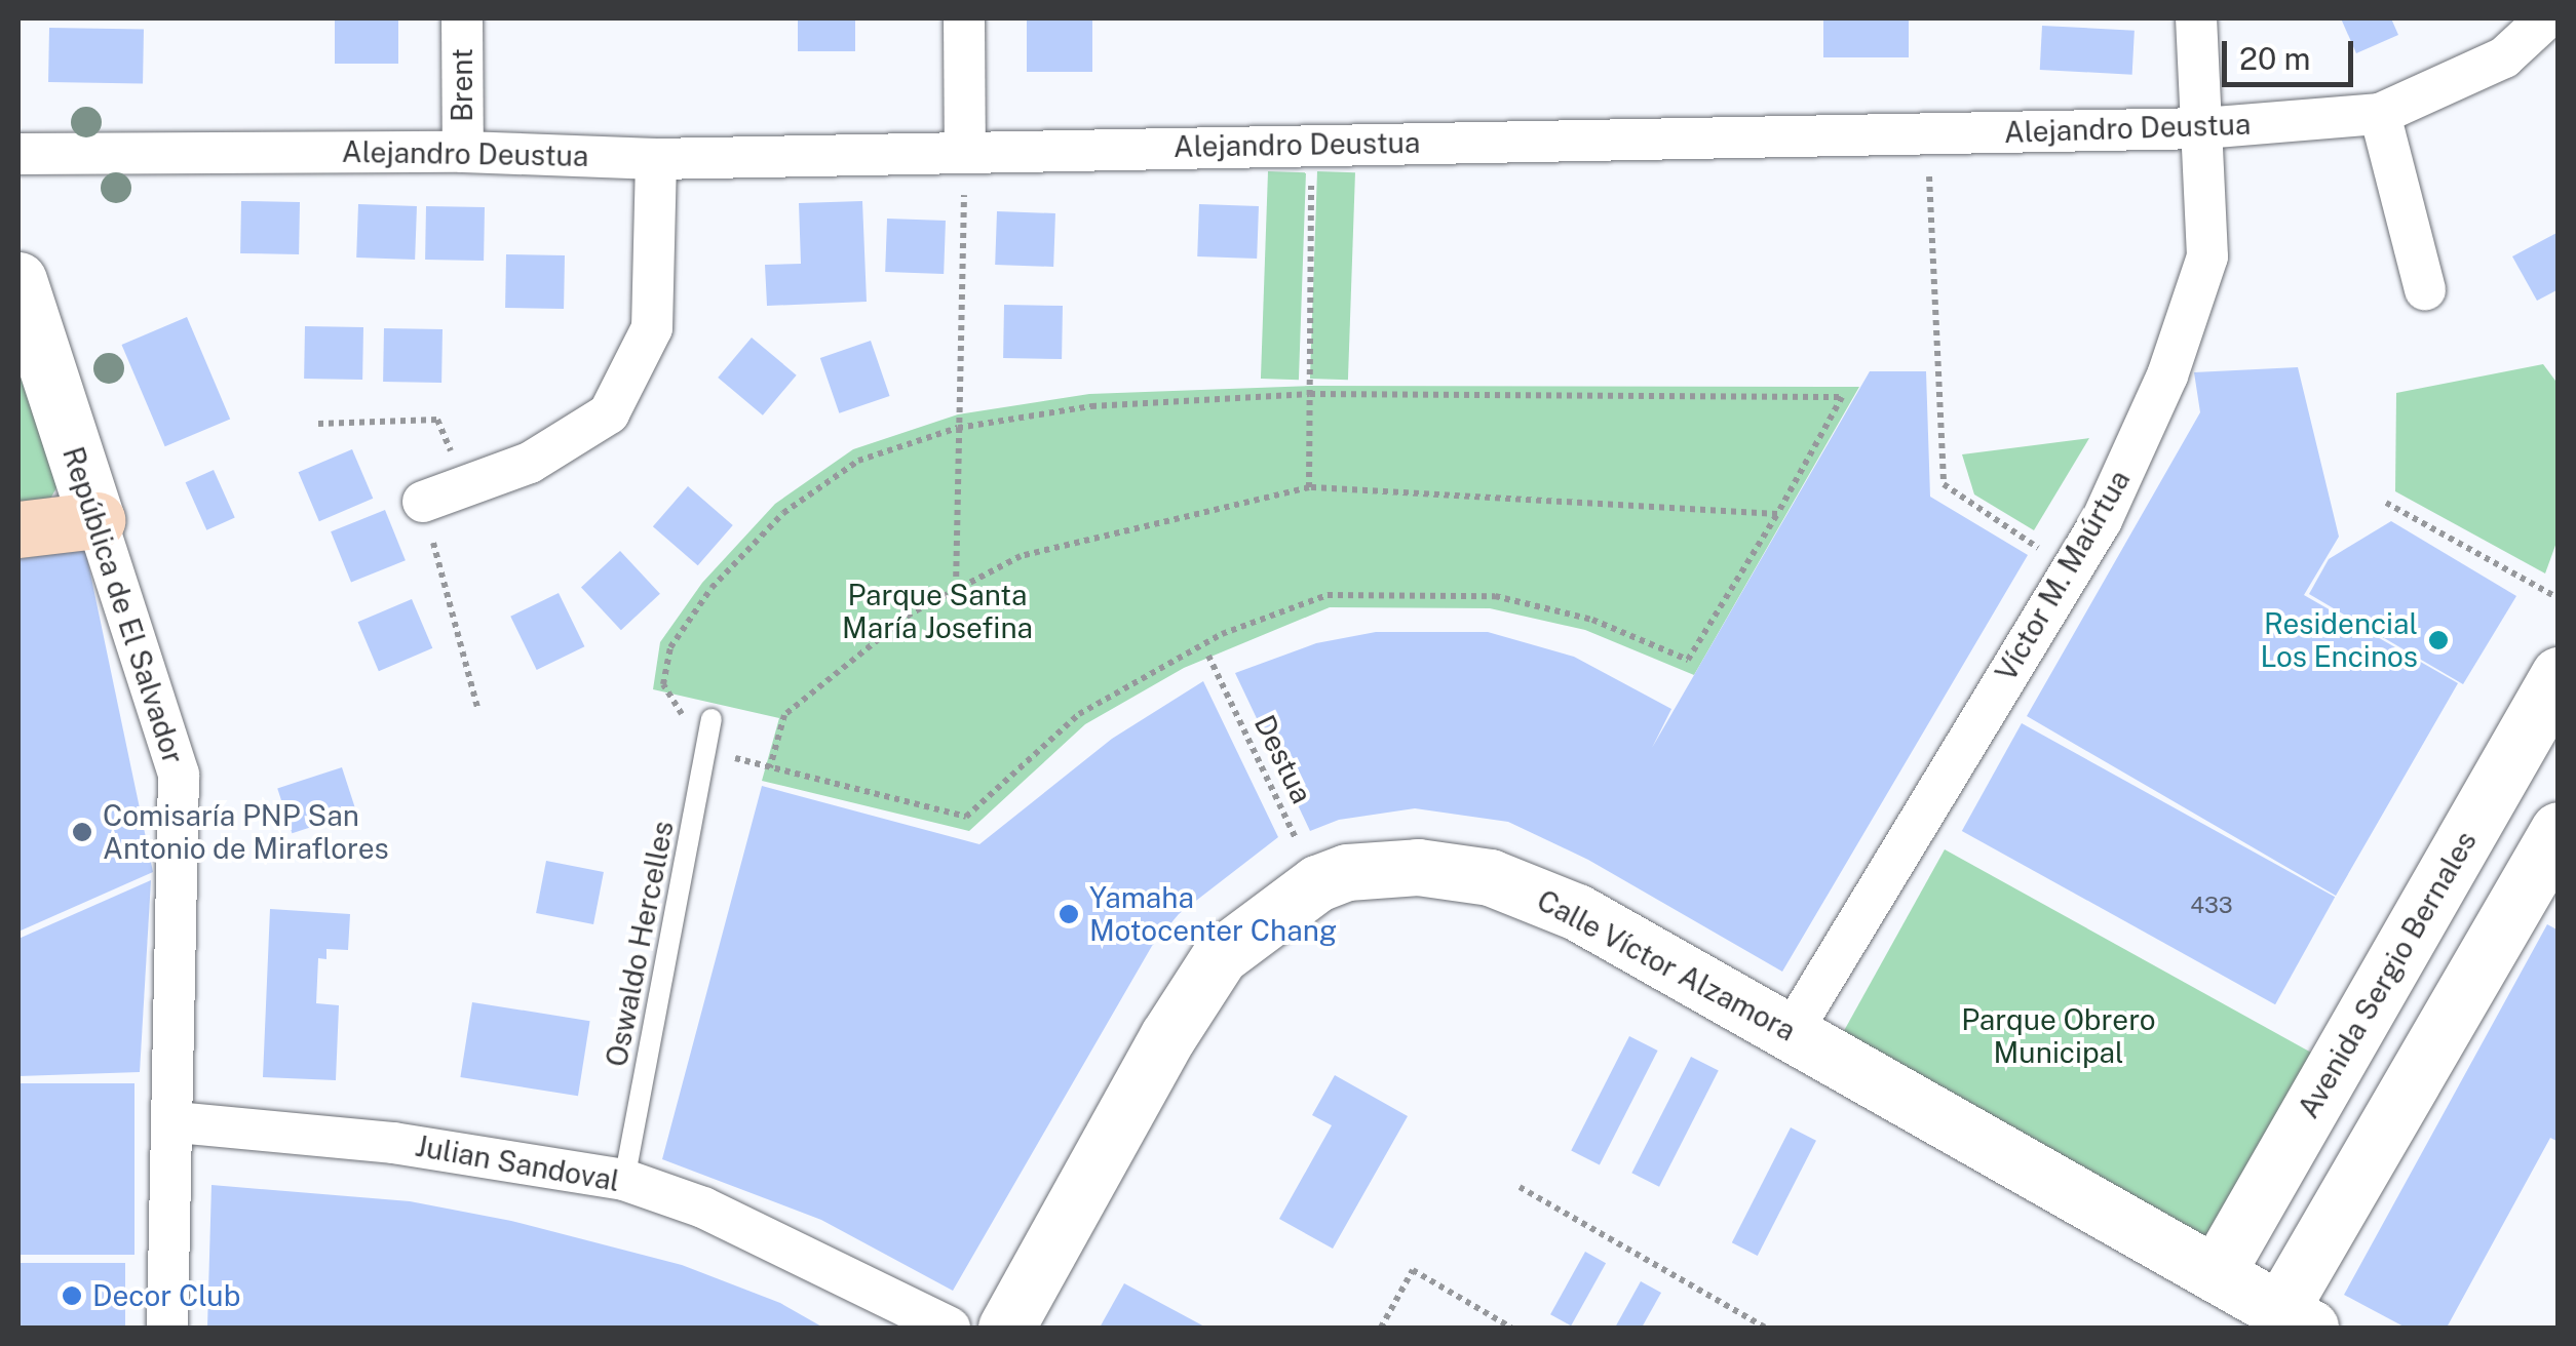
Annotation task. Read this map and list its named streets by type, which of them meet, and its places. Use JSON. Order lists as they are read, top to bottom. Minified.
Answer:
{"streets":{"street":["Brent","Alejandro Deustua","Víctor M. Maúrtua","República de El Salvador","Calle Víctor Alzamora","Avenida Sergio Bernales","Julian Sandoval"],"lane":["Oswaldo Hercelles"],"path":["Destua"]},"crossings":[["Brent","Alejandro Deustua"],["Alejandro Deustua","Víctor M. Maúrtua"],["Víctor M. Maúrtua","Calle Víctor Alzamora"],["República de El Salvador","Julian Sandoval"],["Destua","Calle Víctor Alzamora"],["Oswaldo Hercelles","Julian Sandoval"],["Calle Víctor Alzamora","Avenida Sergio Bernales"]],"parks":["Parque Santa María Josefina","Parque Obrero Municipal"],"places":["Residencial Los Encinos","Comisaría PNP San Antonio de Miraflores","Yamaha Motocenter Chang","Decor Club"],"house_numbers":["433"],"scale_bar":"20 m"}
